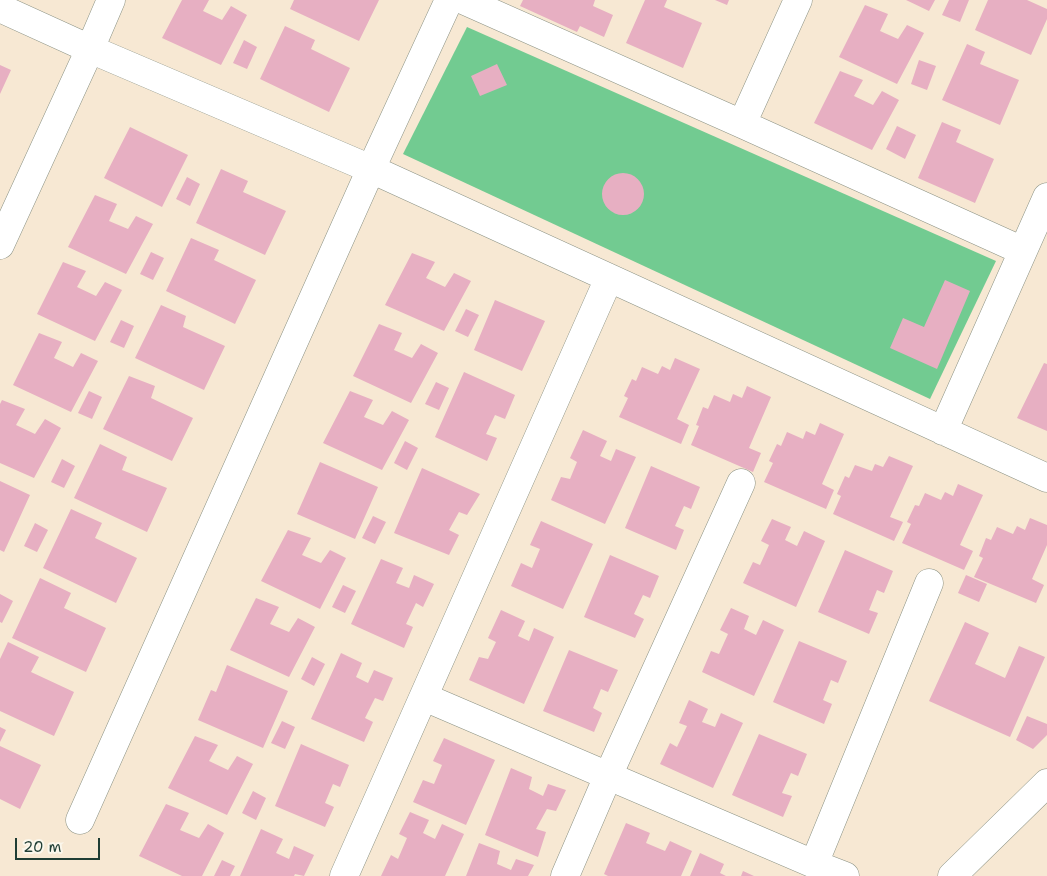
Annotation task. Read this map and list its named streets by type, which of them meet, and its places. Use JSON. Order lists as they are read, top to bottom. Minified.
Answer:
{"scale_bar":"20 m"}
